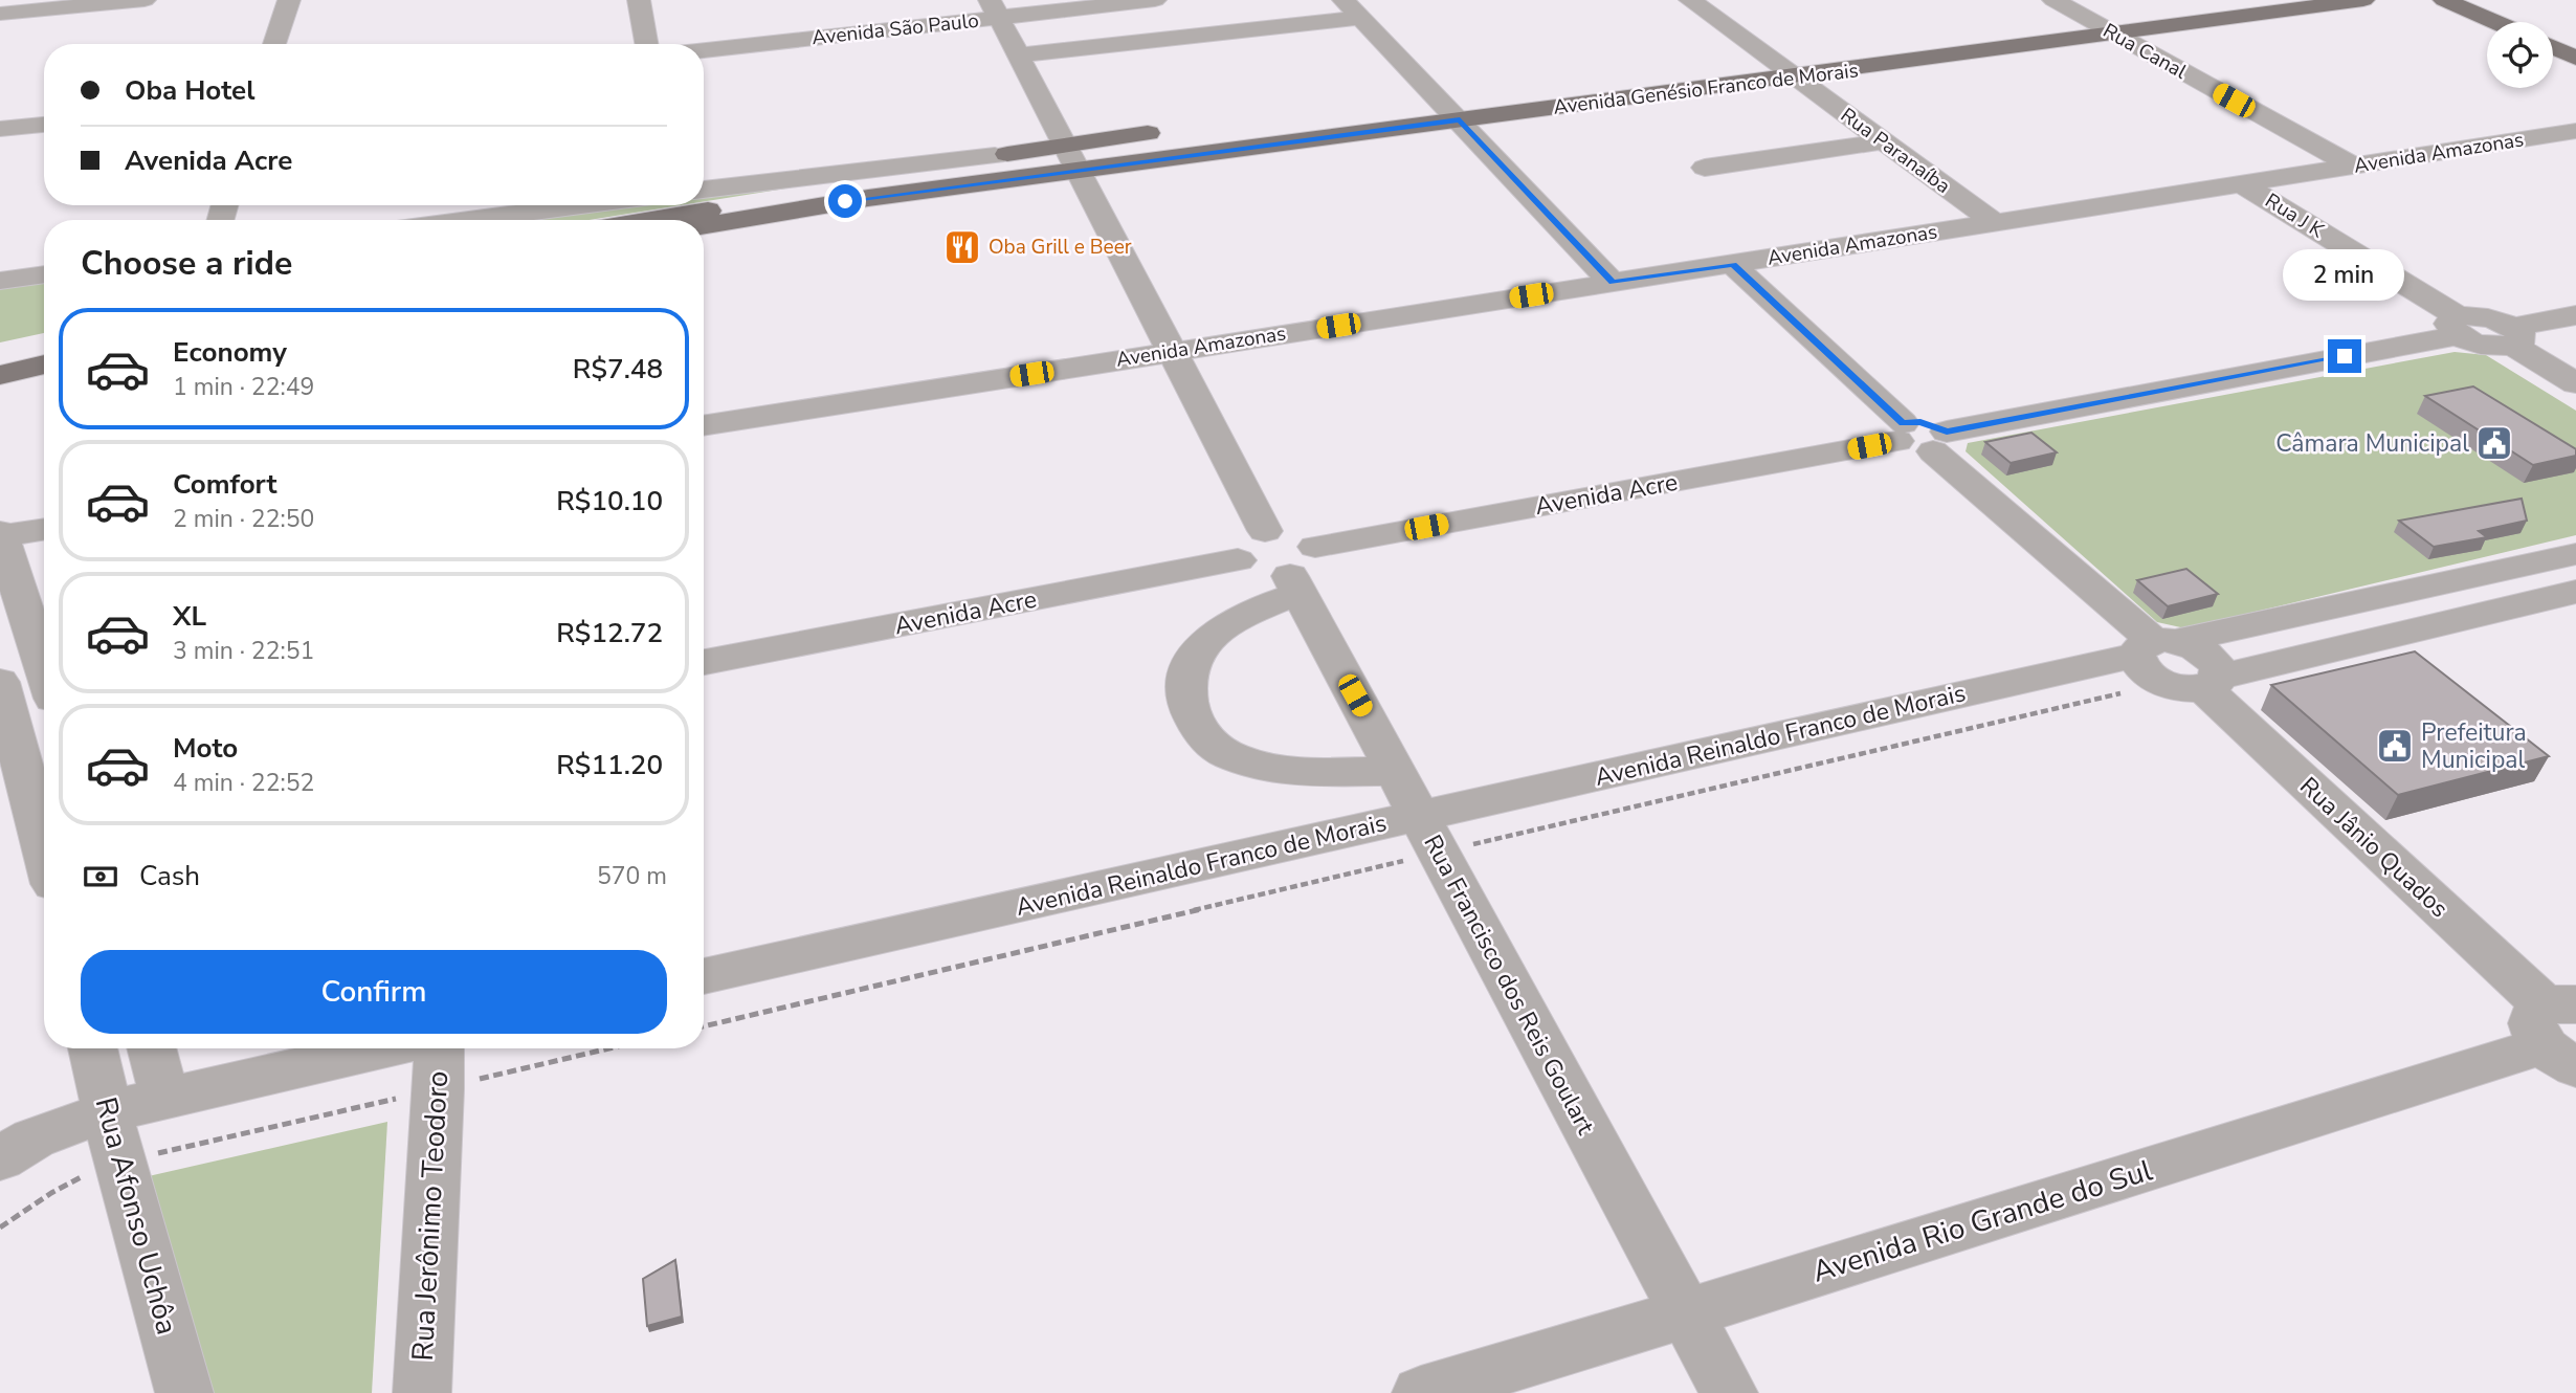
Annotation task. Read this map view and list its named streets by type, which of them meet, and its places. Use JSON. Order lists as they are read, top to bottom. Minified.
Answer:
{"streets":{"main road":["Avenida Genésio Franco de Morais"],"street":["Avenida São Paulo","Rua Canal","Rua Paranaíba","Avenida Amazonas","Rua J K","Avenida Acre","Avenida Reinaldo Franco de Morais","Rua Jânio Quados","Rua Francisco dos Reis Goulart","Rua Afonso Uchôa","Rua Jerônimo Teodoro","Avenida Rio Grande do Sul"]},"crossings":[["Rua Canal","Avenida Genésio Franco de Morais"],["Rua Canal","Avenida Amazonas"],["Avenida Genésio Franco de Morais","Rua Paranaíba"],["Rua Paranaíba","Avenida Amazonas"],["Avenida Amazonas","Rua J K"],["Avenida Acre","Rua Francisco dos Reis Goulart"],["Avenida Reinaldo Franco de Morais","Rua Francisco dos Reis Goulart"],["Rua Jânio Quados","Avenida Rio Grande do Sul"],["Rua Francisco dos Reis Goulart","Avenida Rio Grande do Sul"]],"places":{"restaurant":["Oba Grill e Beer"],"public building":["Câmara Municipal","Prefeitura Municipal"]},"page":{"banner":["Oba Hotel","Avenida Acre"],"heading":"Choose a ride","bubble":"2 min","list":[{"name":"Economy","note":"1 min · 22:49","value":"R$7.48"},{"name":"Comfort","note":"2 min · 22:50","value":"R$10.10"},{"name":"XL","note":"3 min · 22:51","value":"R$12.72"},{"name":"Moto","note":"4 min · 22:52","value":"R$11.20"}],"pay":["Cash","570 m"],"buttons":"Confirm"}}
